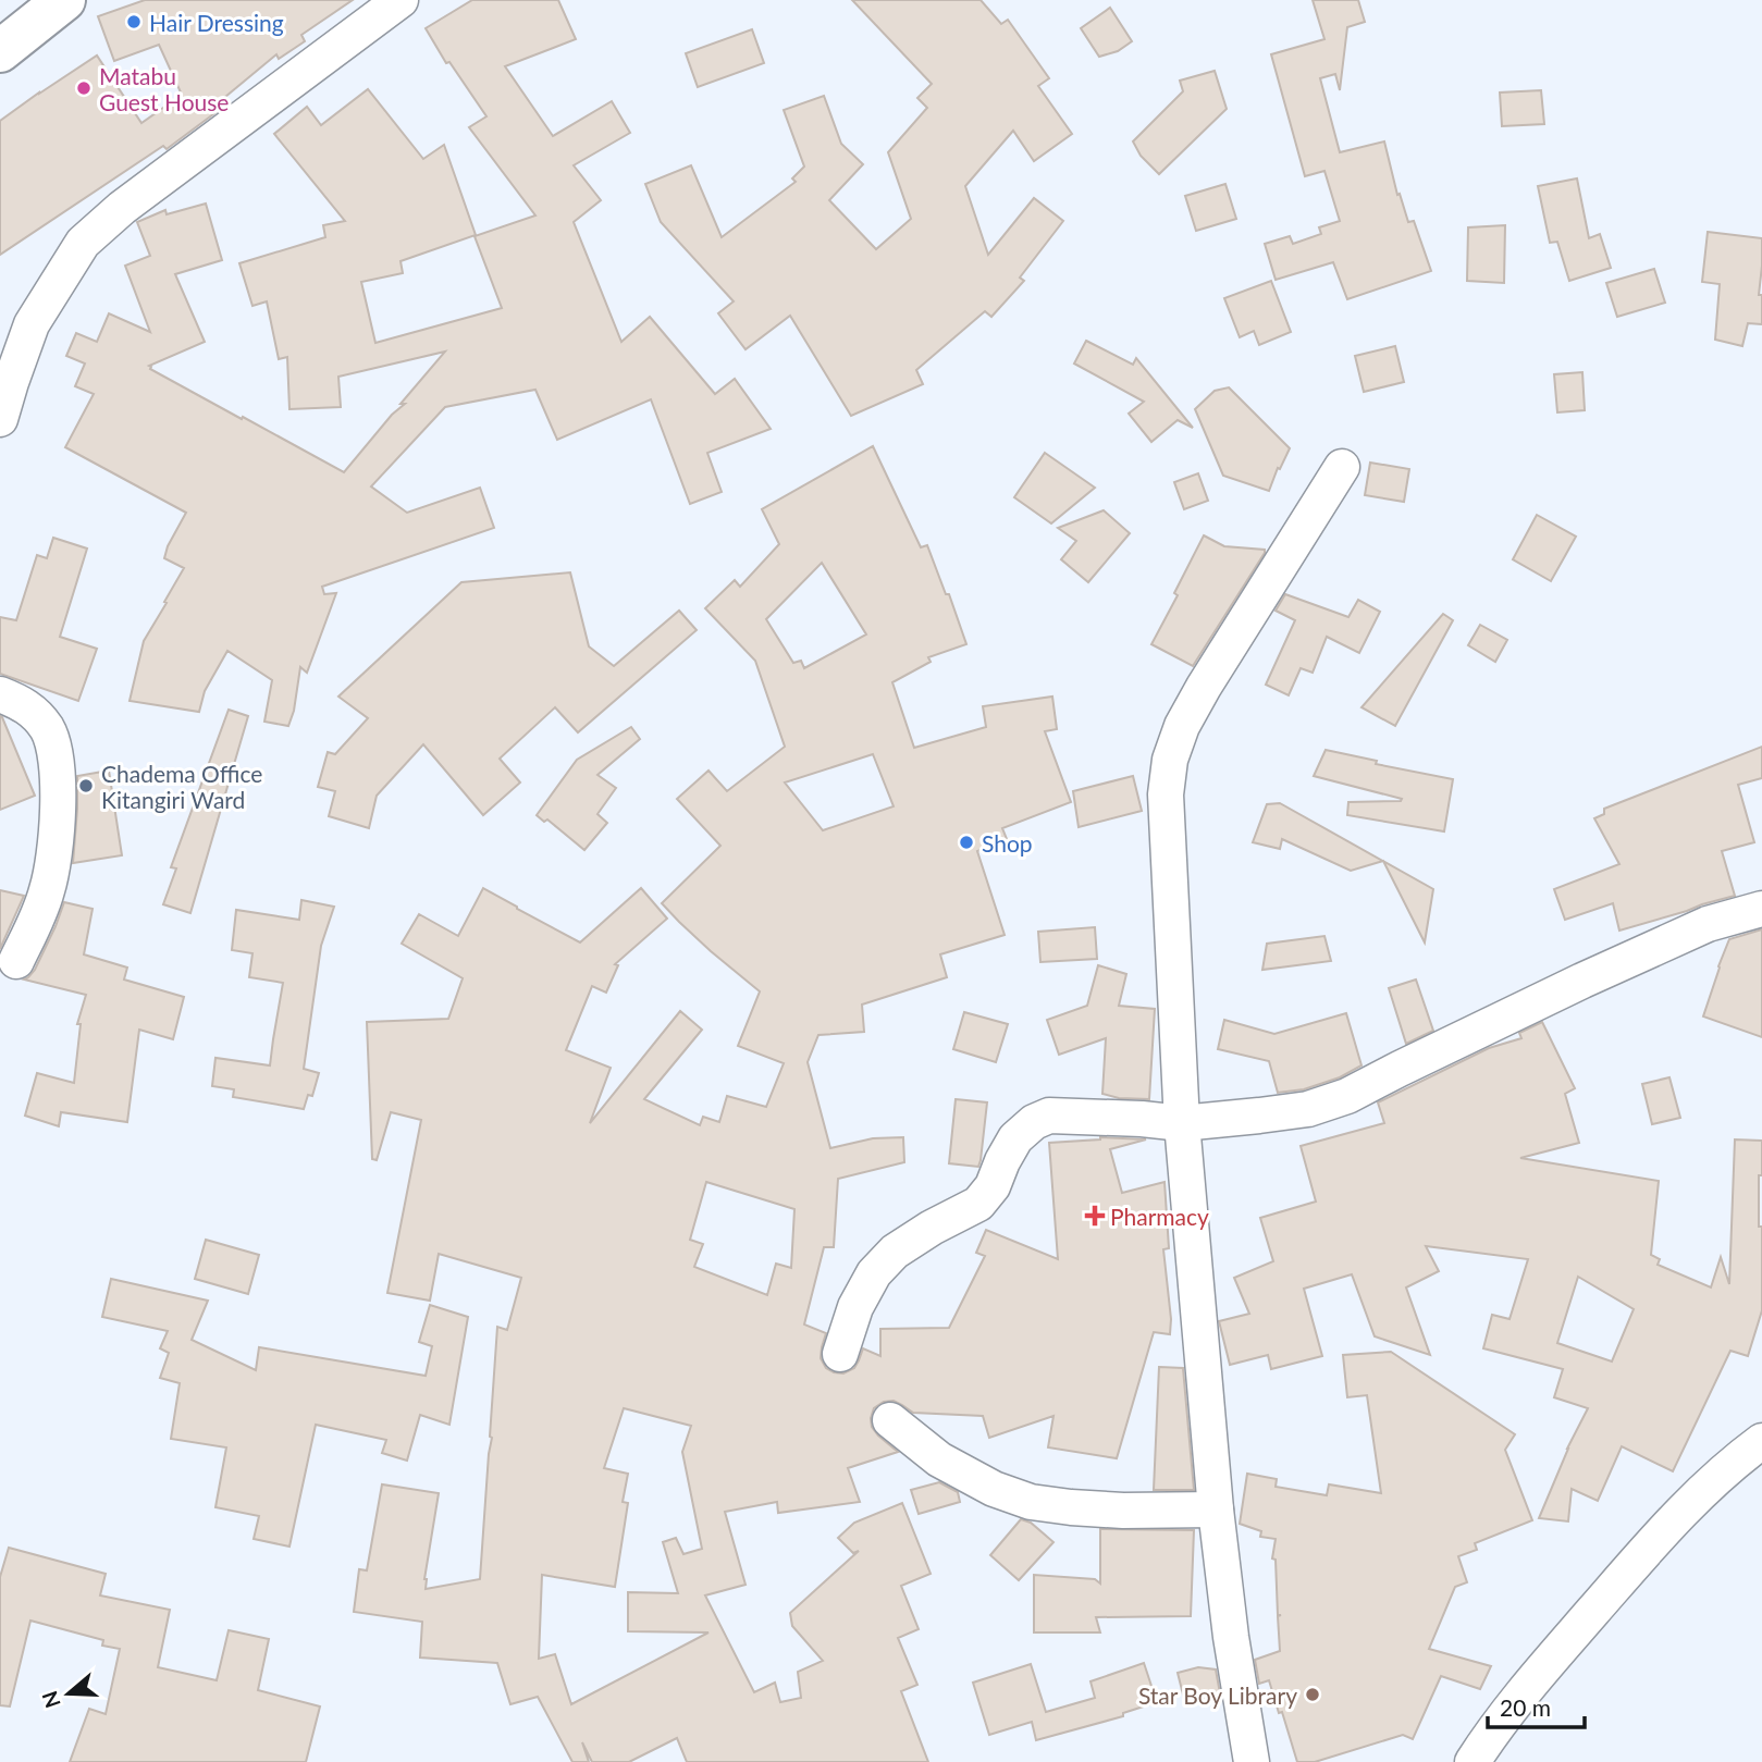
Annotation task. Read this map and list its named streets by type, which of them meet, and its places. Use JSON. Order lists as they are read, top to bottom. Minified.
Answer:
{"places":{"other":["Hair Dressing","Matabu Guest House","Chadema Office Kitangiri Ward","Shop","Star Boy Library"],"health":["Pharmacy"]},"scale_bar":"20 m","north":"left"}
